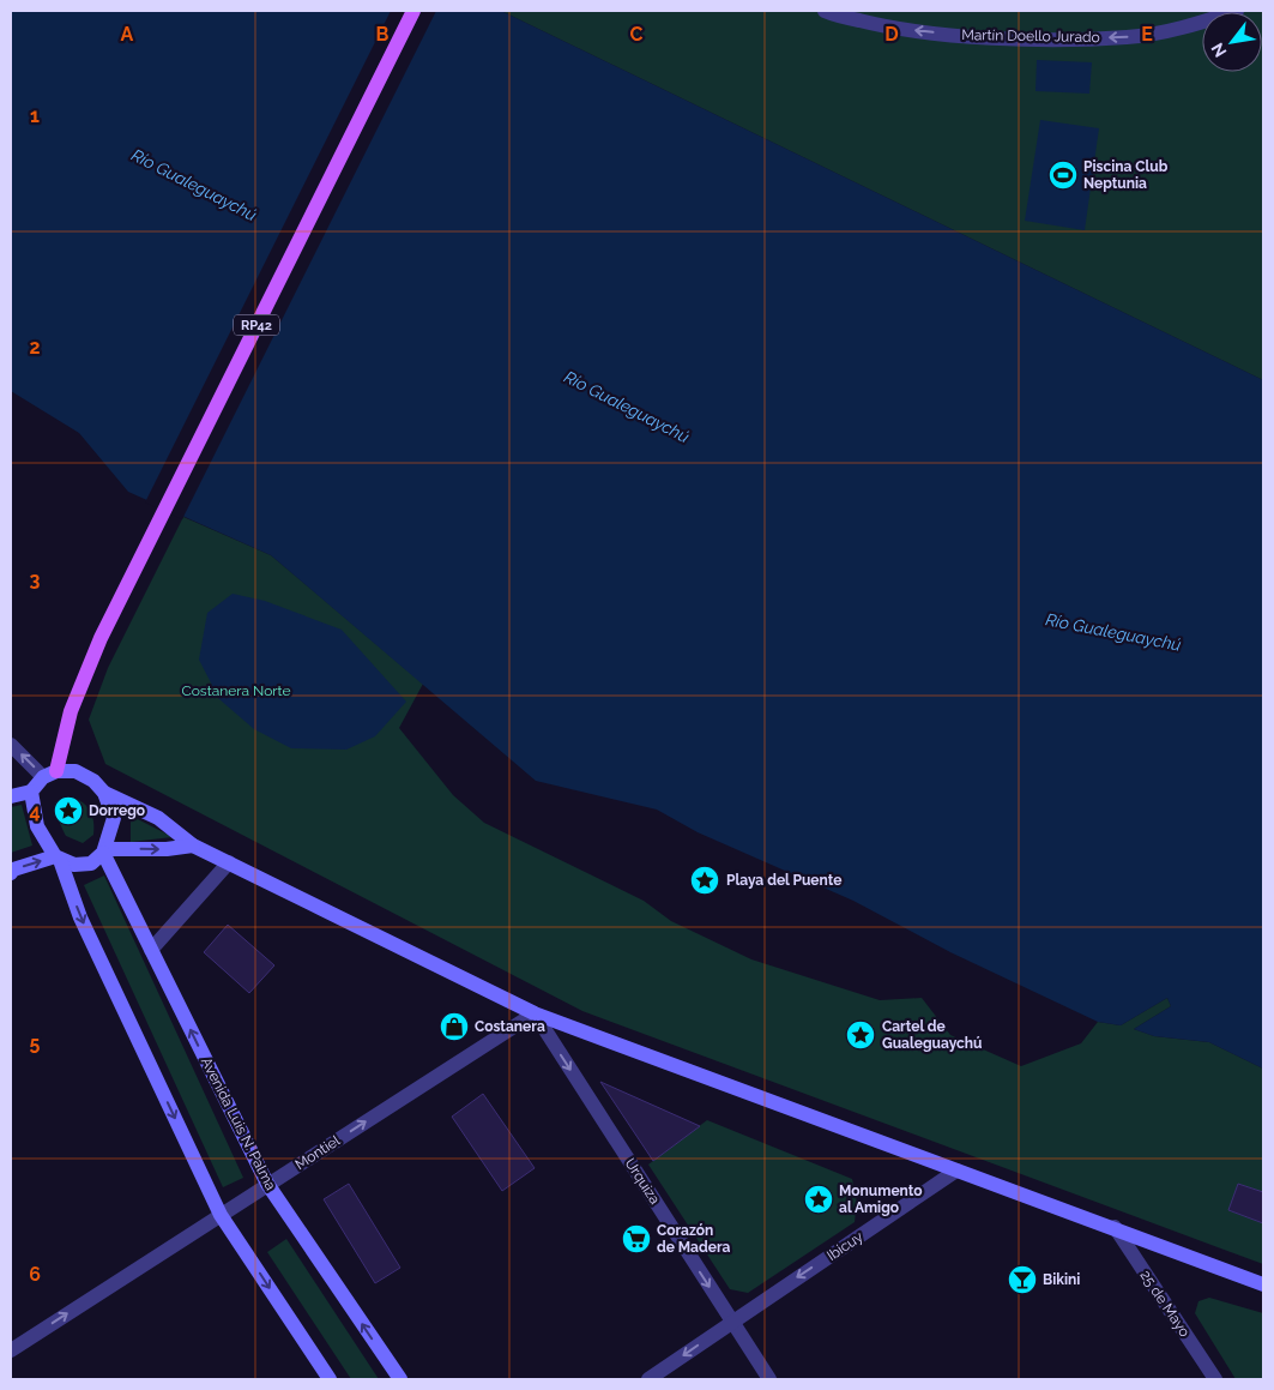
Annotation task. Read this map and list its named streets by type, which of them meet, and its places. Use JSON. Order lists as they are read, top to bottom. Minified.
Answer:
{"streets":{"main road":["RP42","Avenida Luis N. Palma"],"street":["Martín Doello Jurado","Montiel","Urquiza","Ibicuy","25 de Mayo"]},"crossings":[["RP42","Avenida Luis N. Palma"],["Avenida Luis N. Palma","Montiel"],["Montiel","Urquiza"],["Urquiza","Ibicuy"]],"one_way":["Martín Doello Jurado","Montiel","Urquiza","Ibicuy"],"water":["Río Gualeguaychú"],"parks":["Costanera Norte"],"places":{"sports":["Piscina Club Neptunia"],"place":["Dorrego","Playa del Puente","Cartel de Gualeguaychú","Monumento al Amigo"],"shop":["Costanera"],"supermarket":["Corazón de Madera"],"bar":["Bikini"]},"north":"bottom left","grid":{"columns":["A","B","C","D","E"],"rows":["1","2","3","4","5","6"]}}
